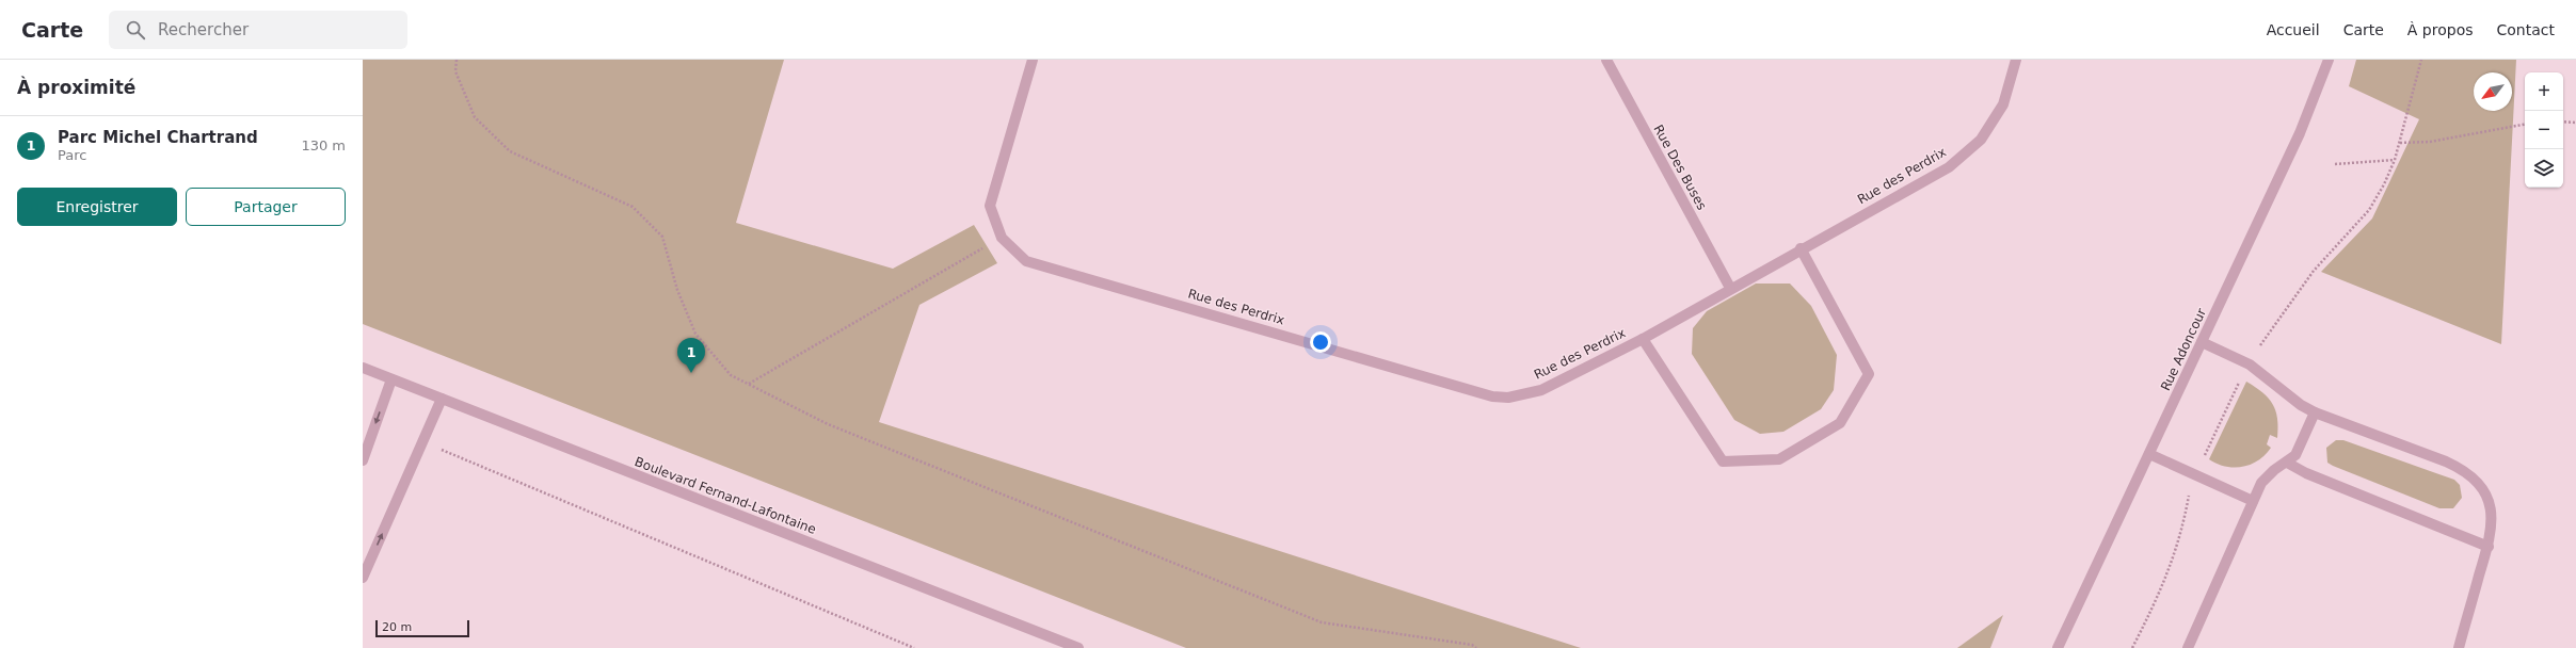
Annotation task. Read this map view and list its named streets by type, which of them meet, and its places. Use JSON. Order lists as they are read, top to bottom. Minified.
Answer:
{"streets":{"street":["Rue Des Buses","Rue des Perdrix","Rue Adoncour","Boulevard Fernand-Lafontaine"]},"crossings":[["Rue Des Buses","Rue des Perdrix"]],"scale_bar":"20 m","north":"bottom left","page":{"header":"Carte","search":"Rechercher","nav":["Accueil","Carte","À propos","Contact"],"heading":"À proximité","map_buttons":["+","−"],"list":[{"mark":"1","name":"Parc Michel Chartrand","note":"Parc","value":"130 m"}],"buttons":["Enregistrer","Partager"],"pins":"1","scale":"20 m"}}
